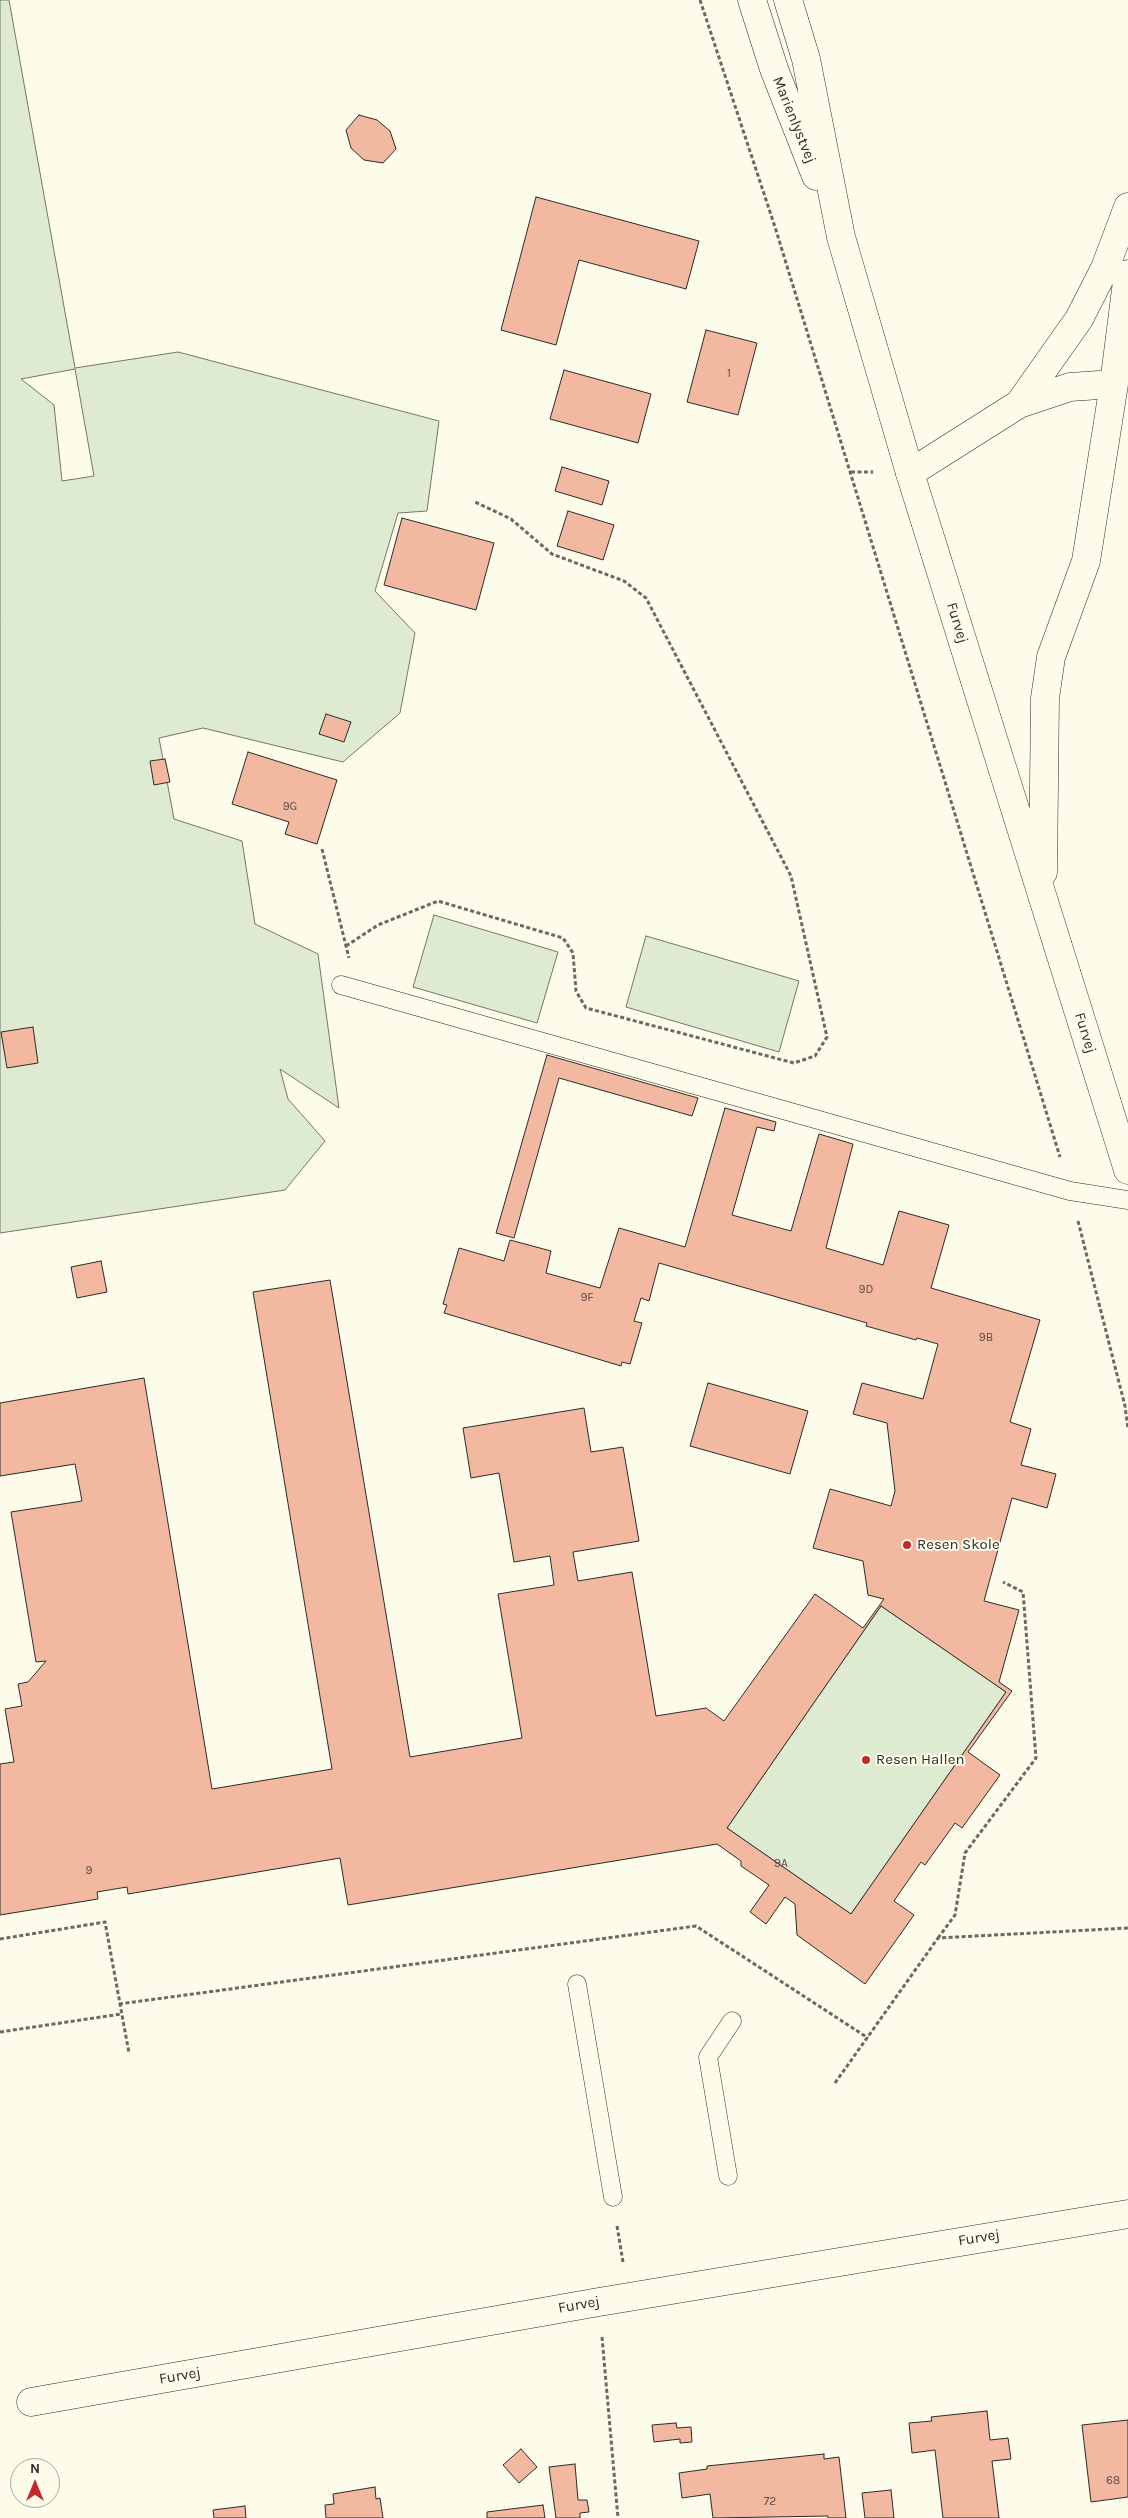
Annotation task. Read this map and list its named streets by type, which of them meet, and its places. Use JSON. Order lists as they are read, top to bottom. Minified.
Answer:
{"streets":{"street":["Marienlystvej","Furvej"]},"crossings":[["Marienlystvej","Furvej"]],"places":["Resen Skole","Resen Hallen"],"house_numbers":["1","9G","9D","9F","9B","9A","9","68","72"],"north":"top"}
